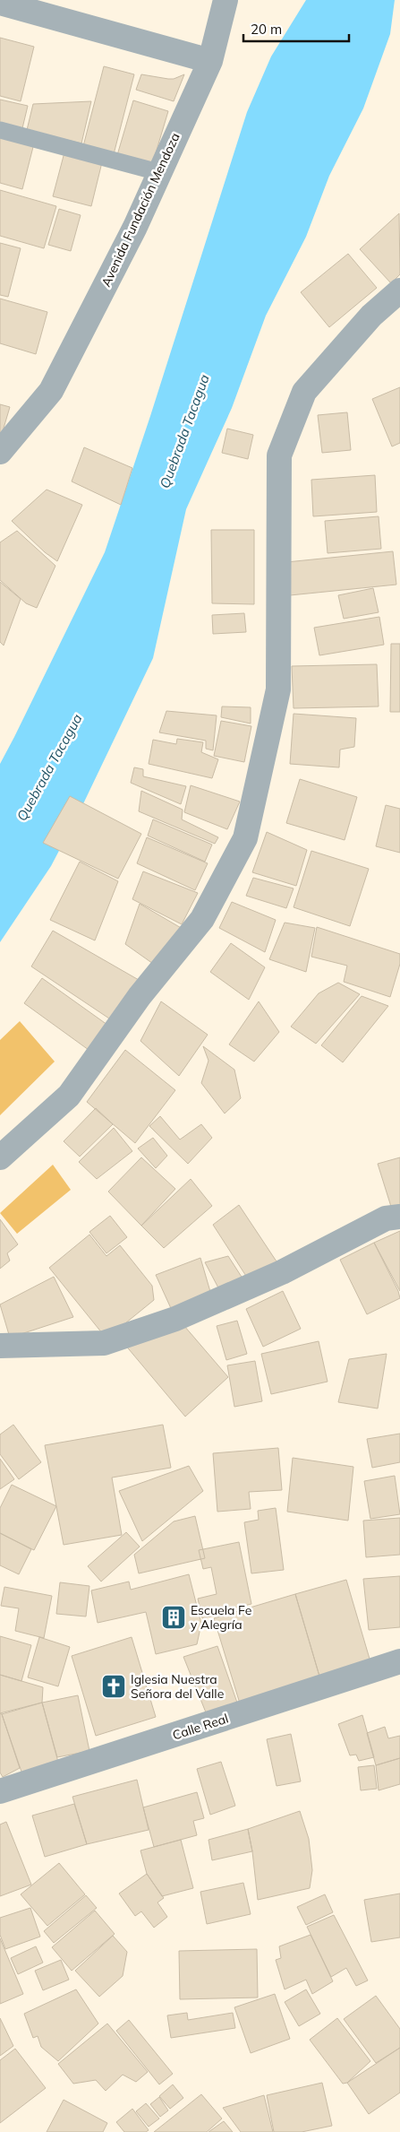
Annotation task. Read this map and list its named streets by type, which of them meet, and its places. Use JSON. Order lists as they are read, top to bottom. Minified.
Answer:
{"streets":{"street":["Avenida Fundación Mendoza","Calle Real"]},"water":["Quebrada Tacagua"],"places":{"building":["Escuela Fe y Alegría"],"church":["Iglesia Nuestra Señora del Valle"]},"scale_bar":"20 m"}
